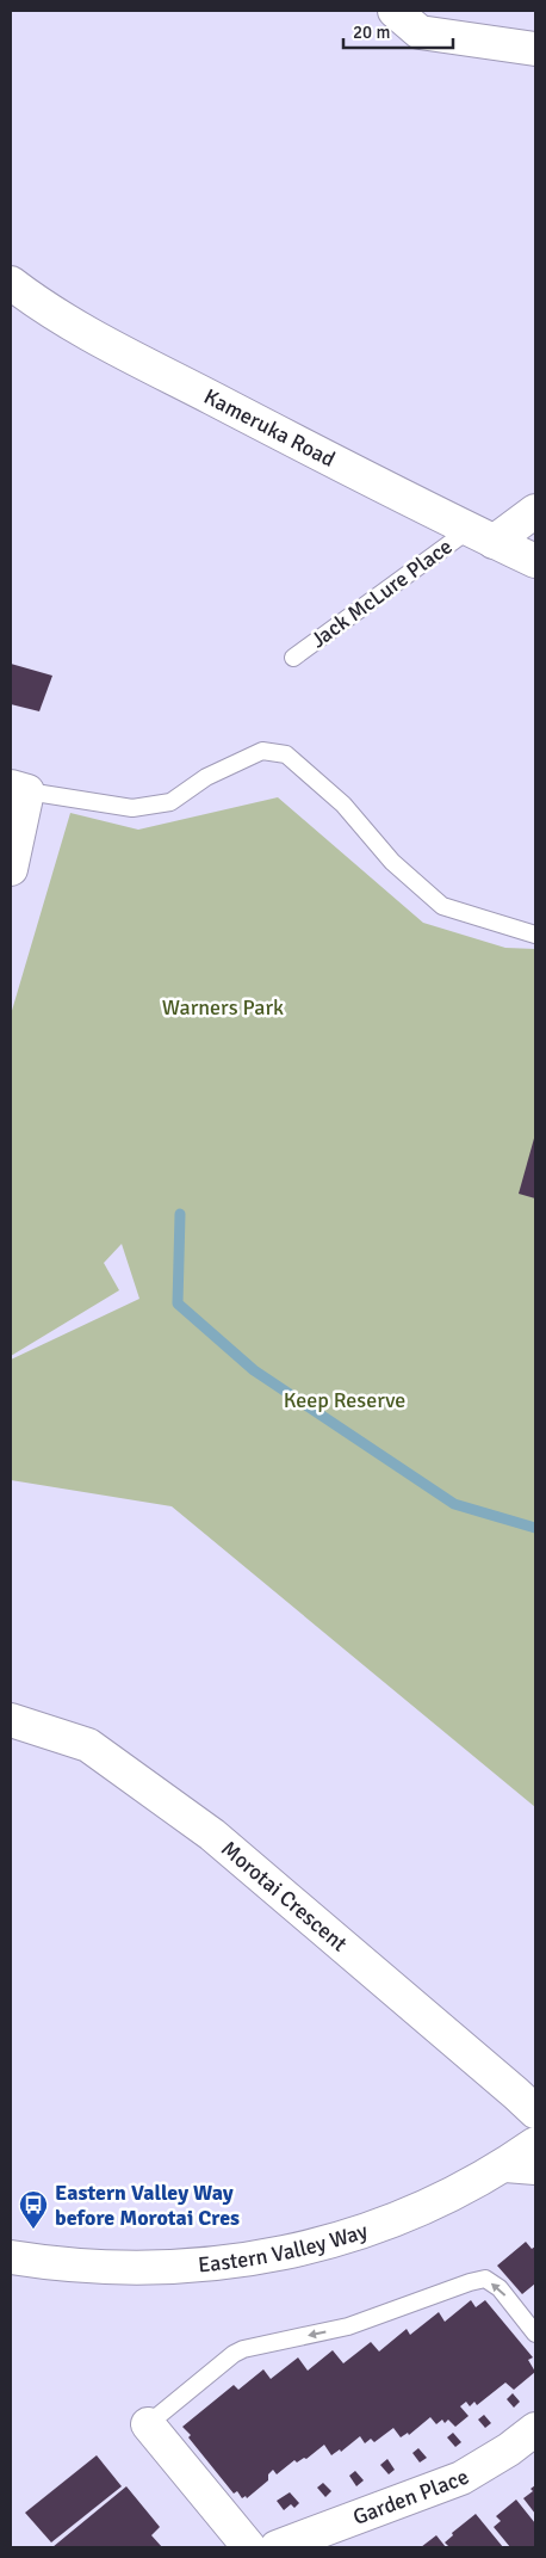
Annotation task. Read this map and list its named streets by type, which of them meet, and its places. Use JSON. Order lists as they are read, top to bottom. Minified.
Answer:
{"streets":{"street":["Kameruka Road","Morotai Crescent","Eastern Valley Way","Garden Place"],"lane":["Jack McLure Place"]},"crossings":[["Kameruka Road","Jack McLure Place"]],"parks":["Warners Park","Keep Reserve"],"places":{"bus stop":["Eastern Valley Way before Morotai Cres"]},"scale_bar":"20 m"}
